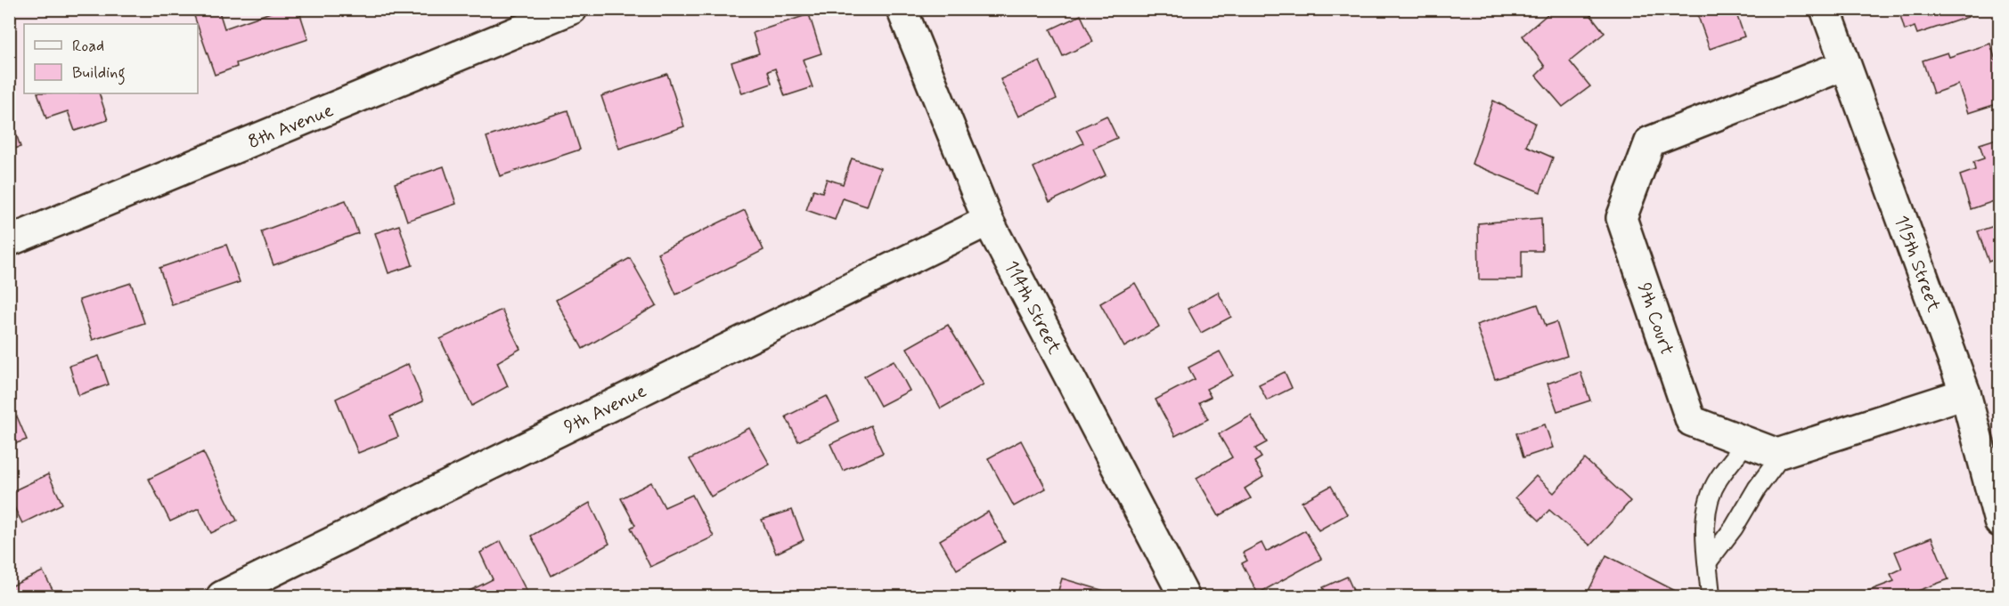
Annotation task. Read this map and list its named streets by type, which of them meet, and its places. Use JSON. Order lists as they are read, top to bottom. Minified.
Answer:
{"streets":{"street":["8th Avenue","115th Street","114th Street","9th Court","9th Avenue"]},"crossings":[["115th Street","9th Court"],["114th Street","9th Avenue"]],"legend":["Road","Building"]}
